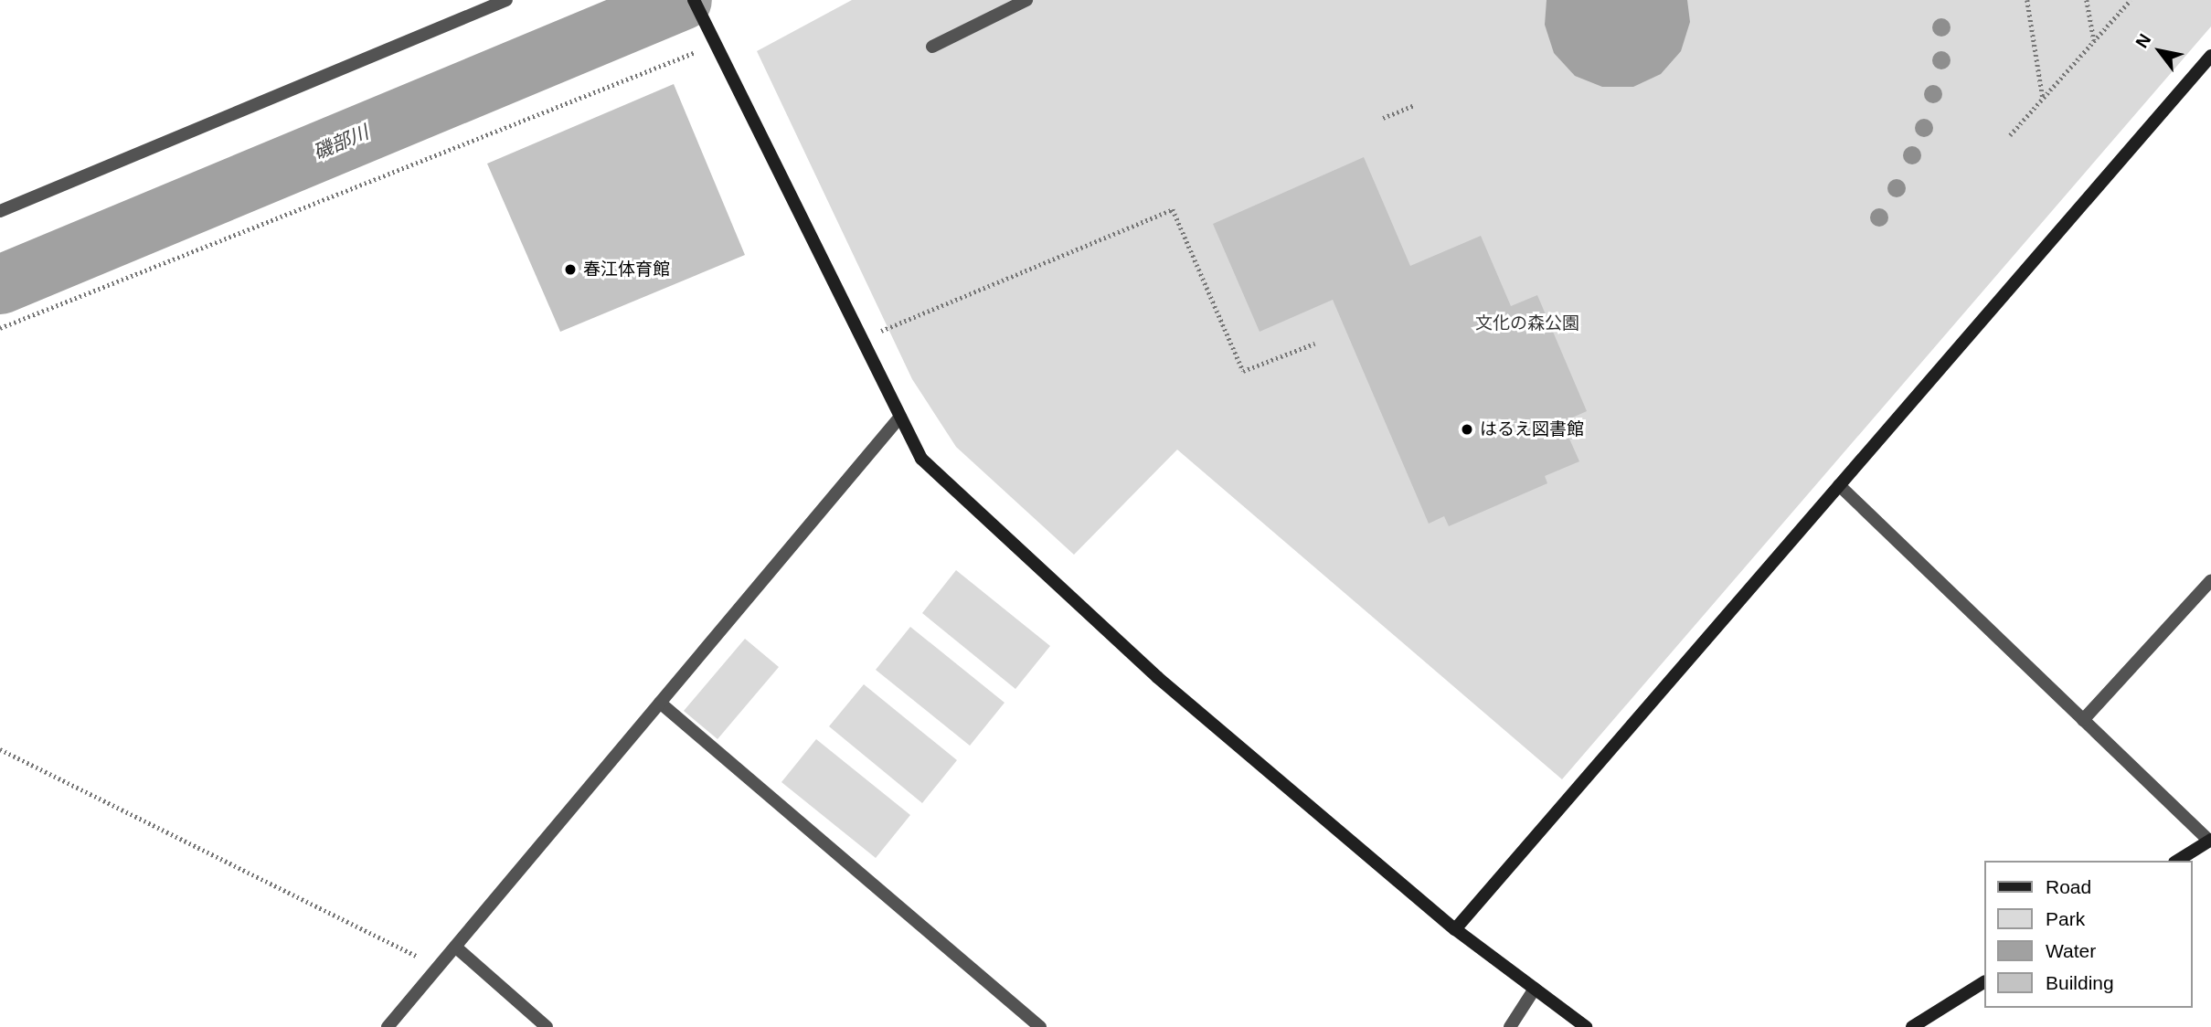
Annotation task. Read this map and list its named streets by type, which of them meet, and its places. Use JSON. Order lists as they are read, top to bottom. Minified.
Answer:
{"water":["磯部川"],"parks":["文化の森公園"],"places":["春江体育館","はるえ図書館"],"legend":["Road","Park","Water","Building"],"north":"top left"}
